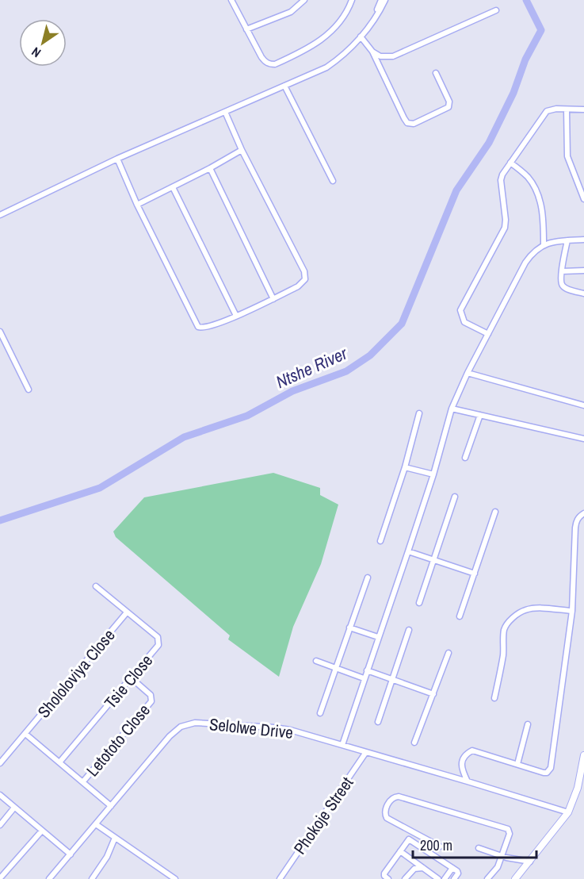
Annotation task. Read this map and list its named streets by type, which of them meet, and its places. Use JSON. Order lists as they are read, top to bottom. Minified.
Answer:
{"streets":{"street":["Shololoviya Close","Tsie Close","Selolwe Drive","Letototo Close","Phokoje Street"]},"crossings":[["Shololoviya Close","Tsie Close"],["Tsie Close","Letototo Close"],["Selolwe Drive","Phokoje Street"]],"water":["Ntshe River"],"scale_bar":"200 m","north":"bottom left"}
